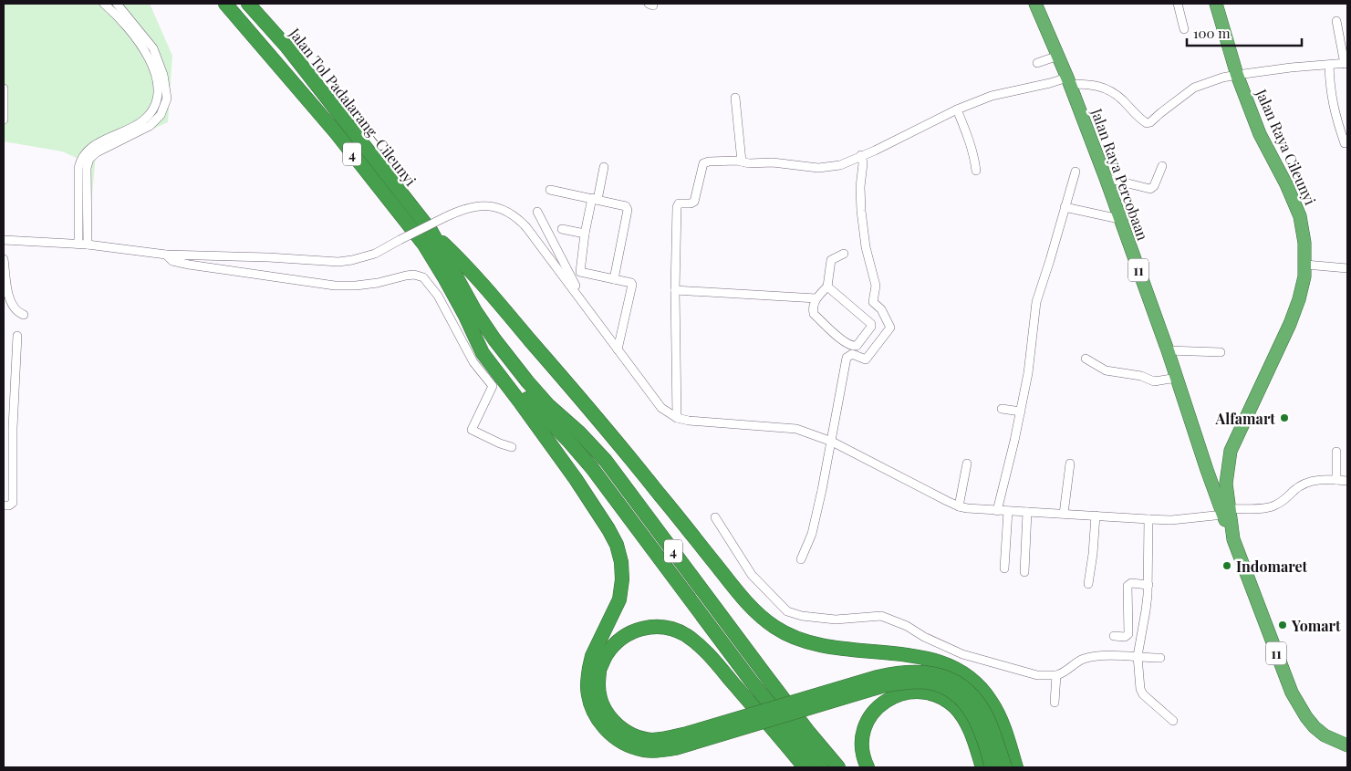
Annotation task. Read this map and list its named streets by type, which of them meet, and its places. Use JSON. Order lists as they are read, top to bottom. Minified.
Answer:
{"streets":{"highway":["Jalan Tol Padalarang–Cileunyi","Jalan Raya Cileunyi","4","Jalan Raya Percobaan","11"]},"crossings":[["Jalan Tol Padalarang–Cileunyi","4"],["Jalan Raya Cileunyi","Jalan Raya Percobaan"]],"places":["Alfamart","Indomaret","Yomart"],"scale_bar":"100 m"}
